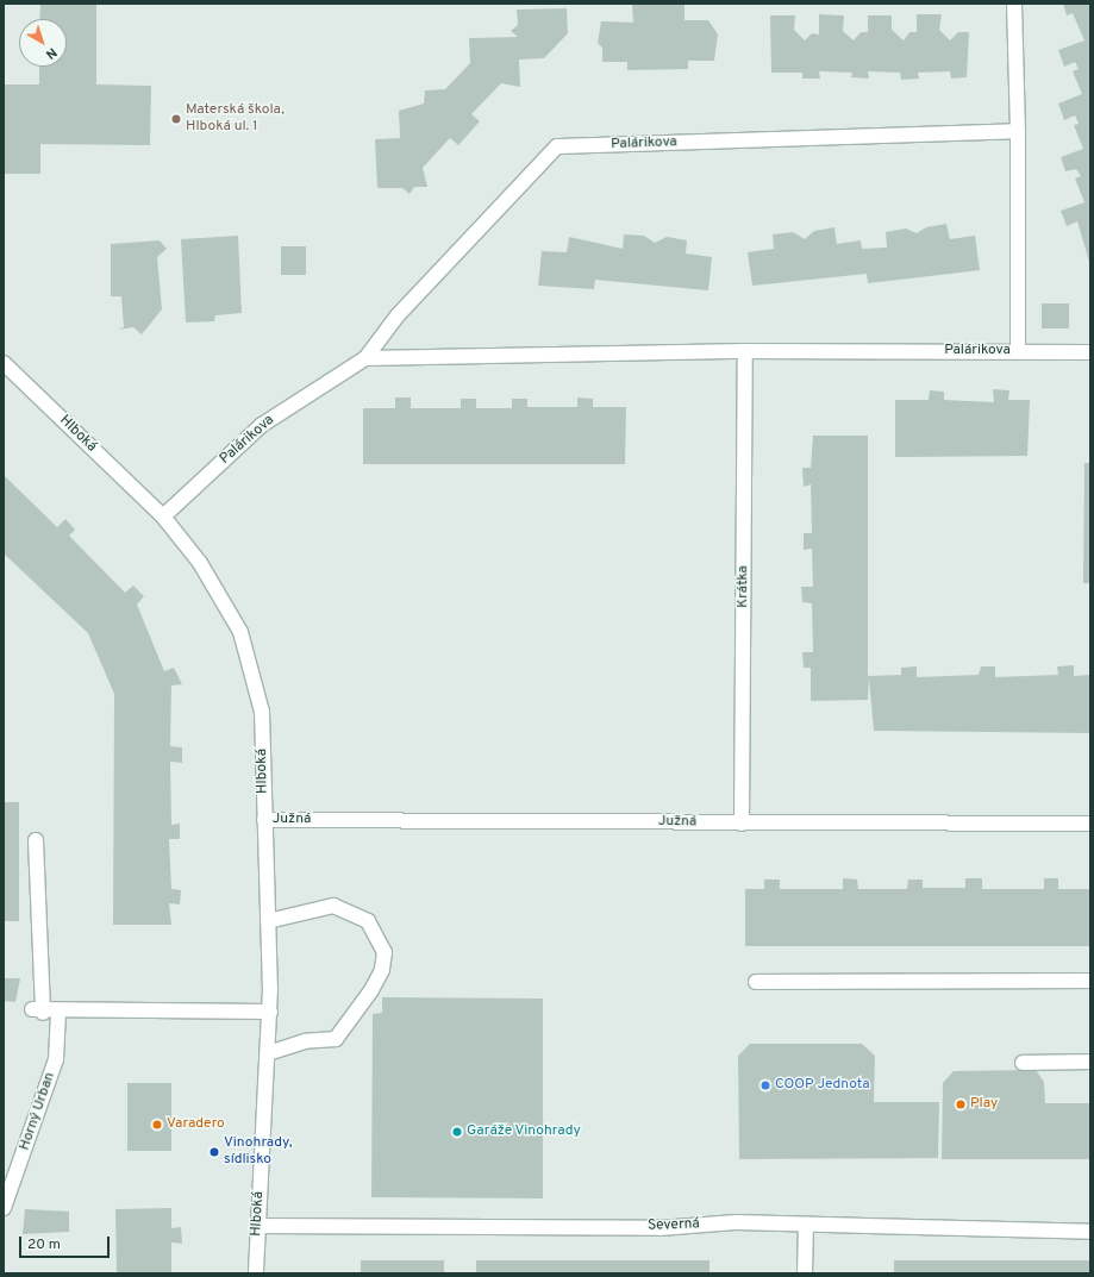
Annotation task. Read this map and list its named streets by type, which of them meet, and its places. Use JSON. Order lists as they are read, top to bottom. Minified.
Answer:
{"streets":{"street":["Palárikova","Hlboká","Krátka","Južná","Horný Urban","Severná"]},"crossings":[["Palárikova","Hlboká"],["Palárikova","Krátka"],["Hlboká","Južná"],["Hlboká","Severná"],["Krátka","Južná"]],"places":["Materská škola, Hlboká ul. 1","COOP Jednota","Play","Varadero","Garáže Vinohrady","Vinohrady, sídlisko"],"scale_bar":"20 m","north":"bottom right"}
